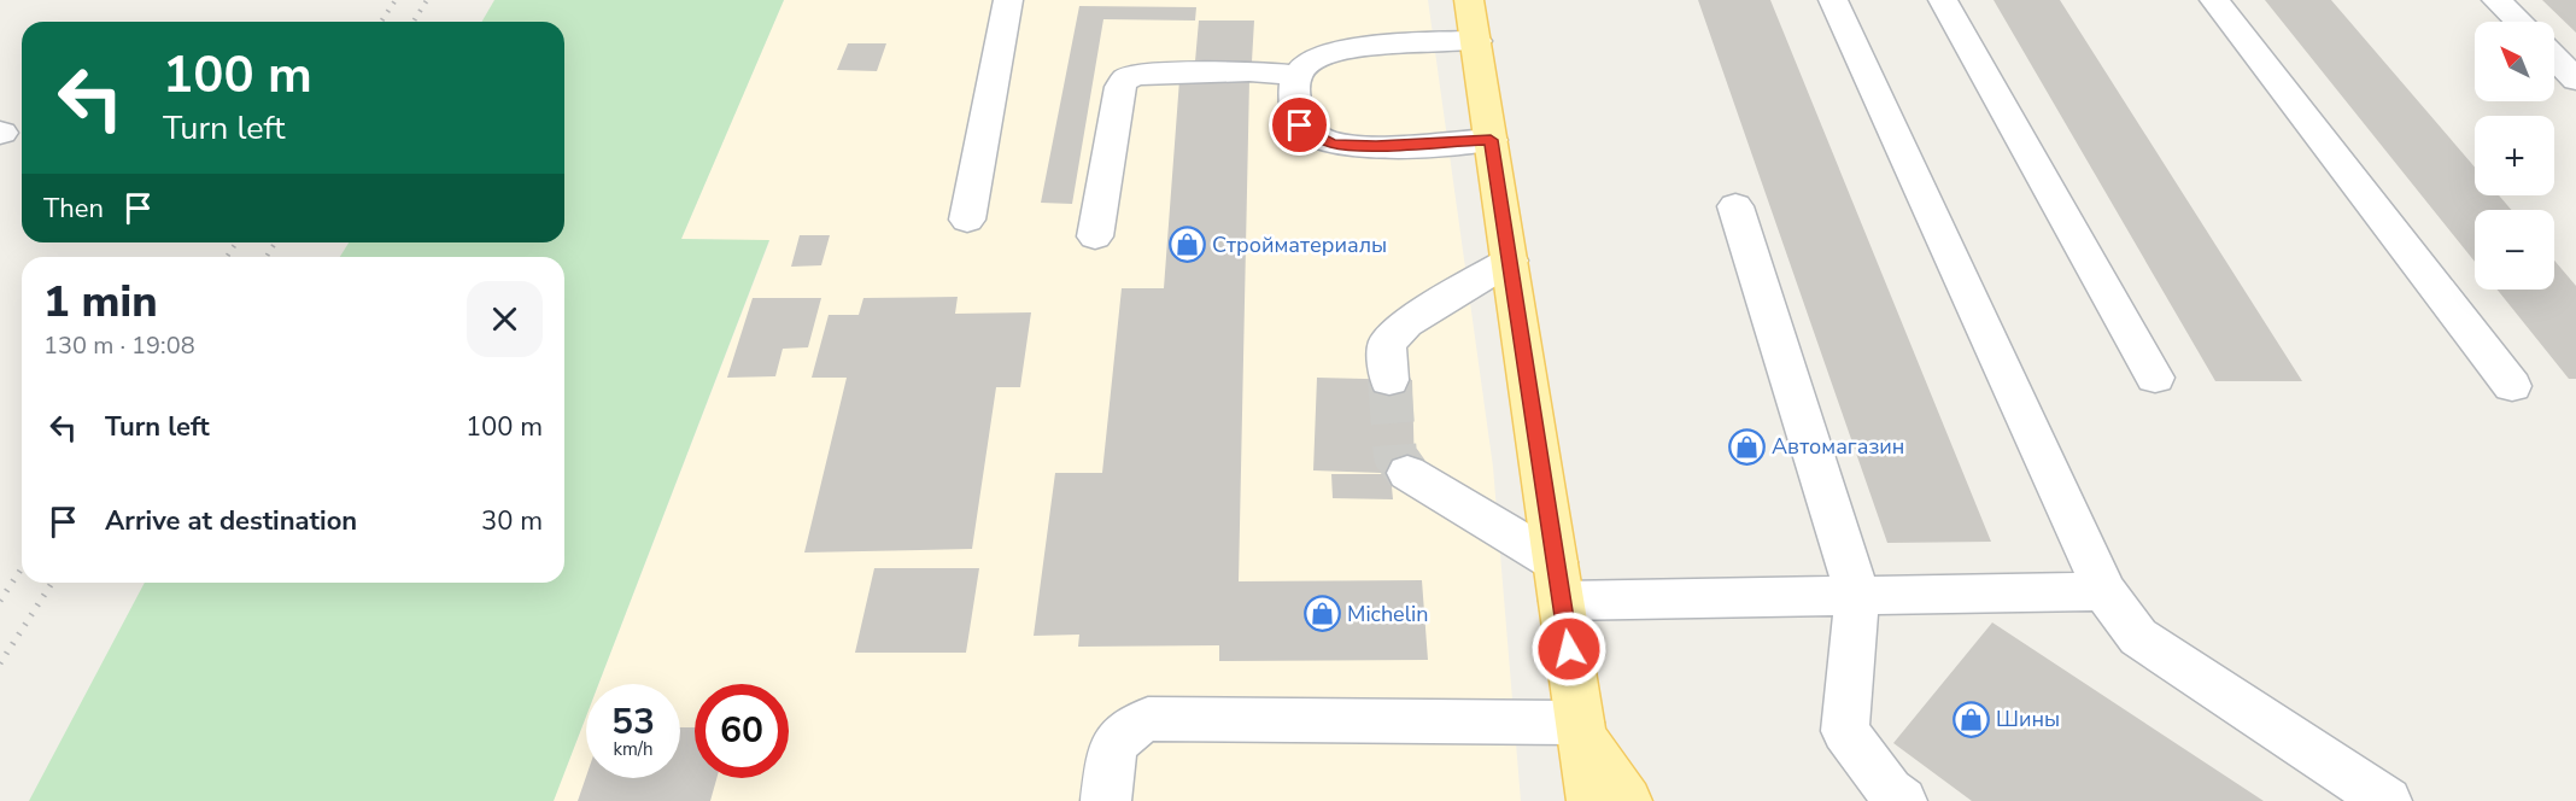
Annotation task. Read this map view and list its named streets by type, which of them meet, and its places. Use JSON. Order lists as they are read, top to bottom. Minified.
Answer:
{"places":{"shop":["Стройматериалы","Автомагазин","Michelin","Шины"]},"north":"top left","page":{"map_buttons":["+","−"],"turn":["100 m","Turn left"],"then":"Then","heading":["1 min","130 m · 19:08"],"list":[{"name":"Turn left","value":"100 m"},{"name":"Arrive at destination","value":"30 m"}],"speed":"53 km/h","limit":"60"}}
